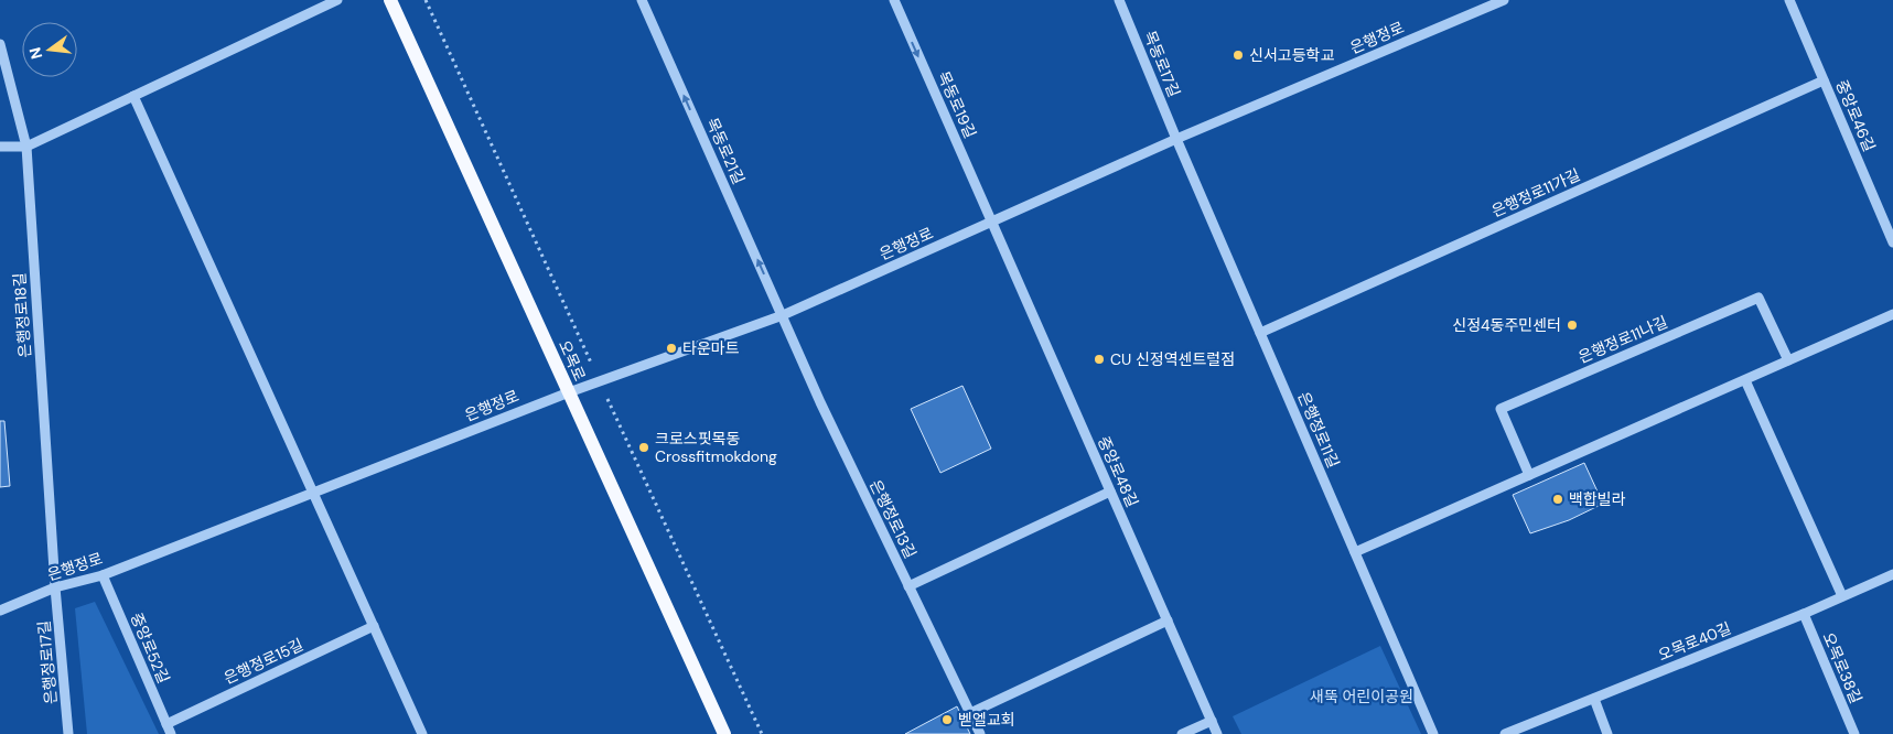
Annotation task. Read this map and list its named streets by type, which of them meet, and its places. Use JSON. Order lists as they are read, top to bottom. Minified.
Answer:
{"streets":{"main road":["오목로"],"street":["은행정로","목동로17길","목동로19길","중앙로46길","목동로21길","은행정로11가길","은행정로18길","은행정로11나길","은행정로11길","중앙로48길","은행정로13길","오목로40길","중앙로52길","은행정로15길","은행정로17길","오목로38길"]},"crossings":[["은행정로","목동로17길"],["은행정로","목동로19길"],["은행정로","목동로21길"],["은행정로","은행정로18길"],["은행정로","오목로"],["은행정로","은행정로11길"],["은행정로","중앙로48길"],["은행정로","은행정로13길"],["은행정로","중앙로52길"],["은행정로","은행정로17길"],["목동로17길","은행정로11길"],["목동로19길","중앙로48길"],["중앙로46길","은행정로11가길"],["목동로21길","은행정로13길"],["은행정로11가길","은행정로11길"],["은행정로18길","은행정로17길"],["오목로40길","오목로38길"],["중앙로52길","은행정로15길"]],"one_way":["목동로19길","목동로21길"],"parks":["새뚝 어린이공원"],"places":["신서고등학교","신정4동주민센터","타운마트","CU 신정역센트럴점","크로스핏목동 Crossfitmokdong","백합빌라","벧엘교회"],"north":"left"}
